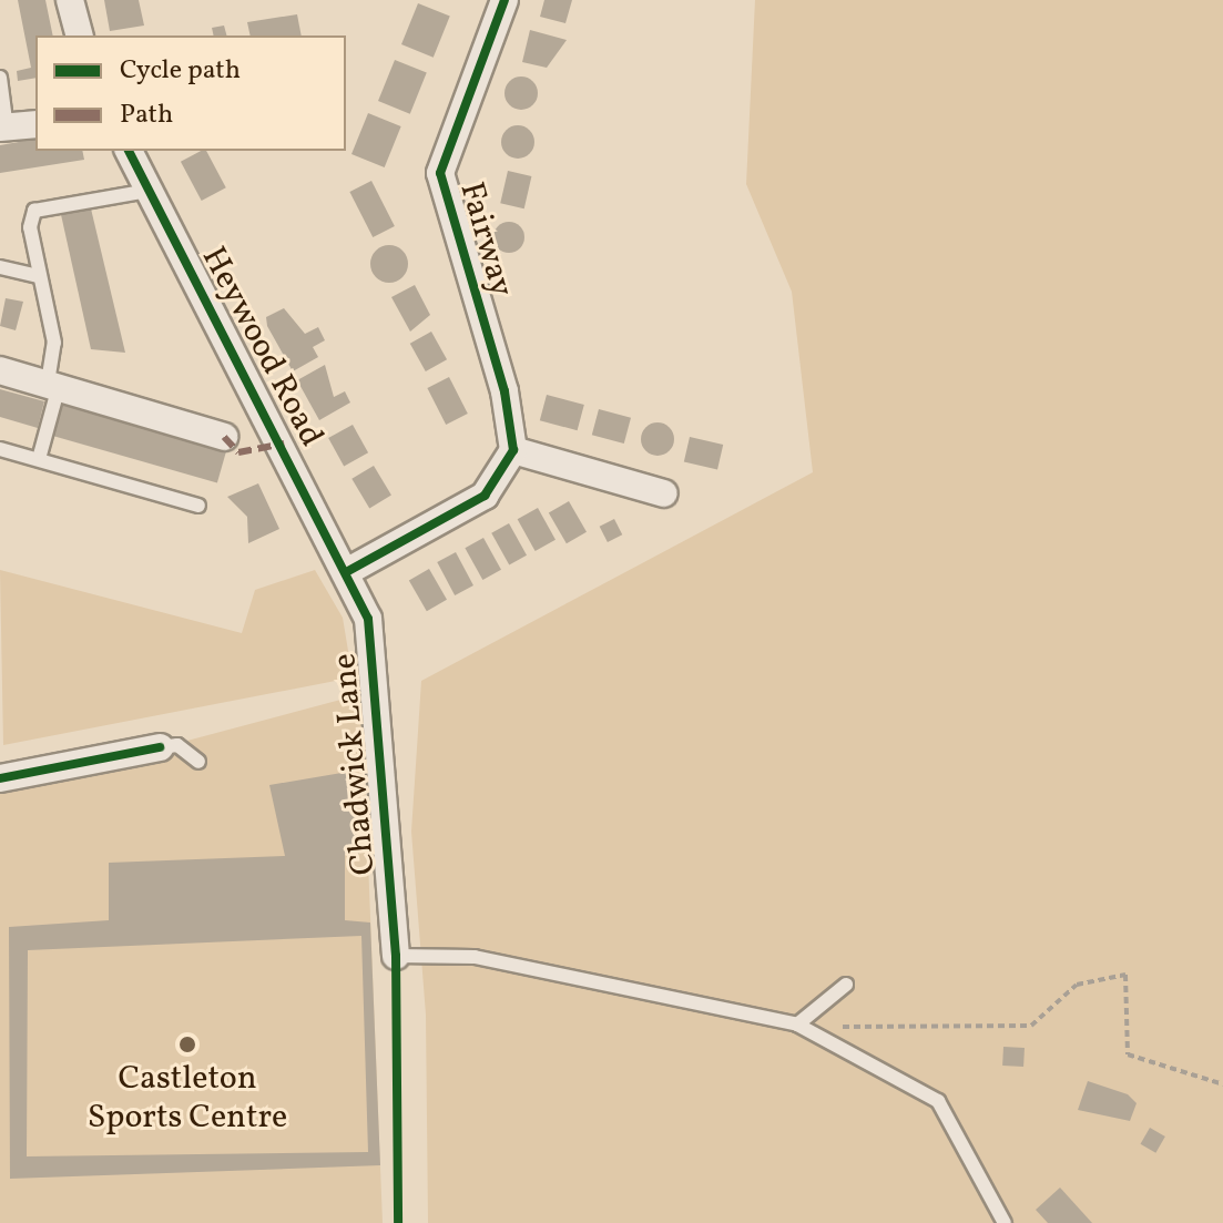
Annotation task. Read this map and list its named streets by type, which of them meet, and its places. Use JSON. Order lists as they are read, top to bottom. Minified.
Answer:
{"streets":{"street":["Fairway","Heywood Road","Chadwick Lane"]},"crossings":[["Heywood Road","Chadwick Lane"]],"places":["Castleton Sports Centre"],"legend":["Cycle path","Path"]}
